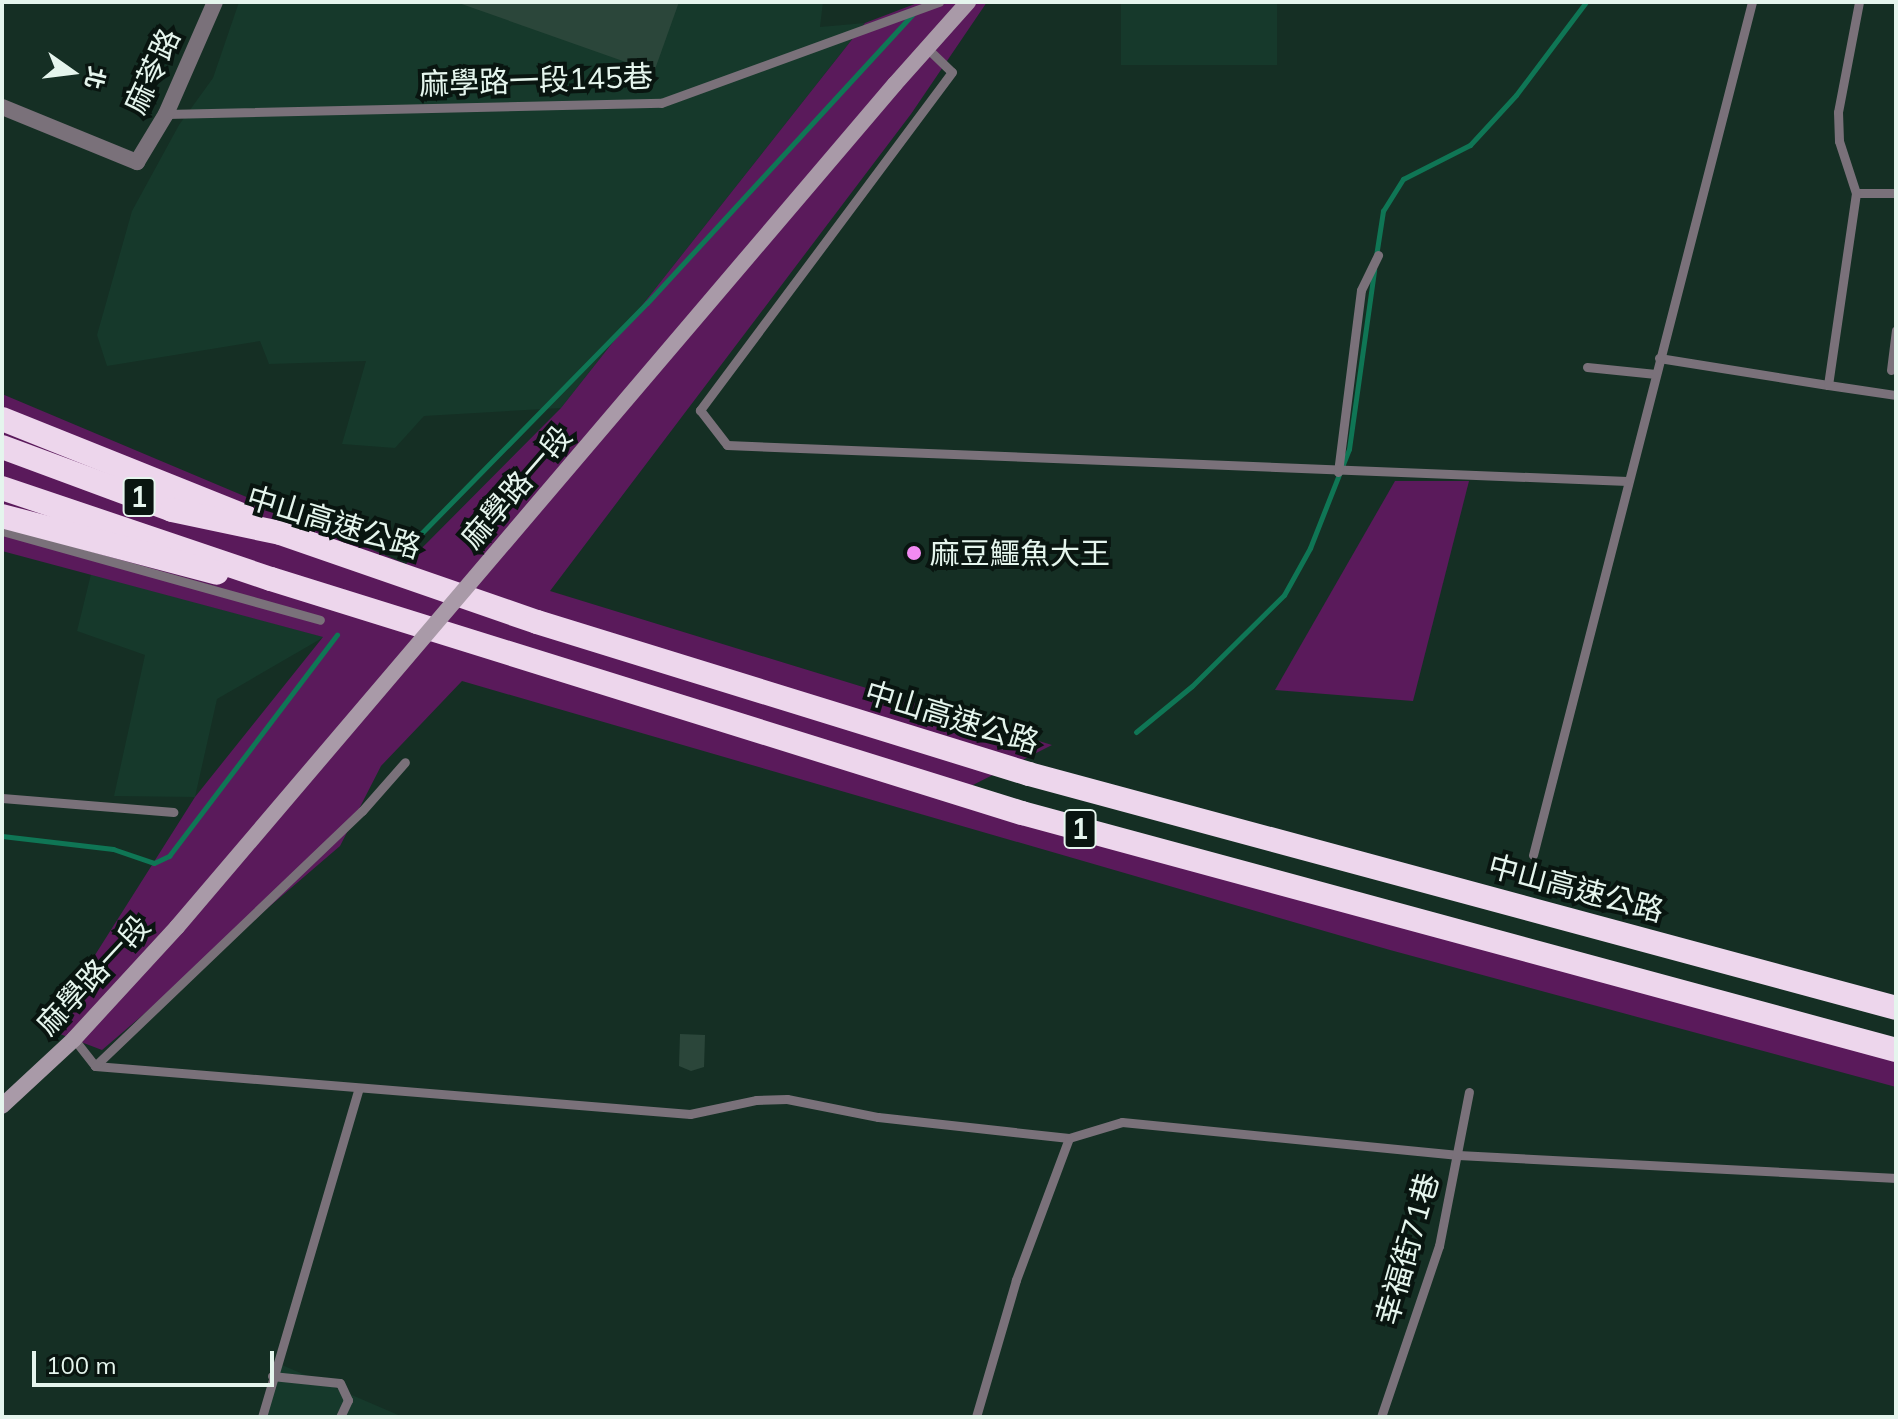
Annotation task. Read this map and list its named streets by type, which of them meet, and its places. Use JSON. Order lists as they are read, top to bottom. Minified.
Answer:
{"streets":{"highway":["1","中山高速公路"],"main road":["麻學路一段"],"street":["麻苓路"],"lane":["麻學路一段145巷","幸福街71巷"]},"crossings":[["麻苓路","麻學路一段145巷"]],"places":["麻豆鱷魚大王"],"scale_bar":"100 m","north":"right"}
